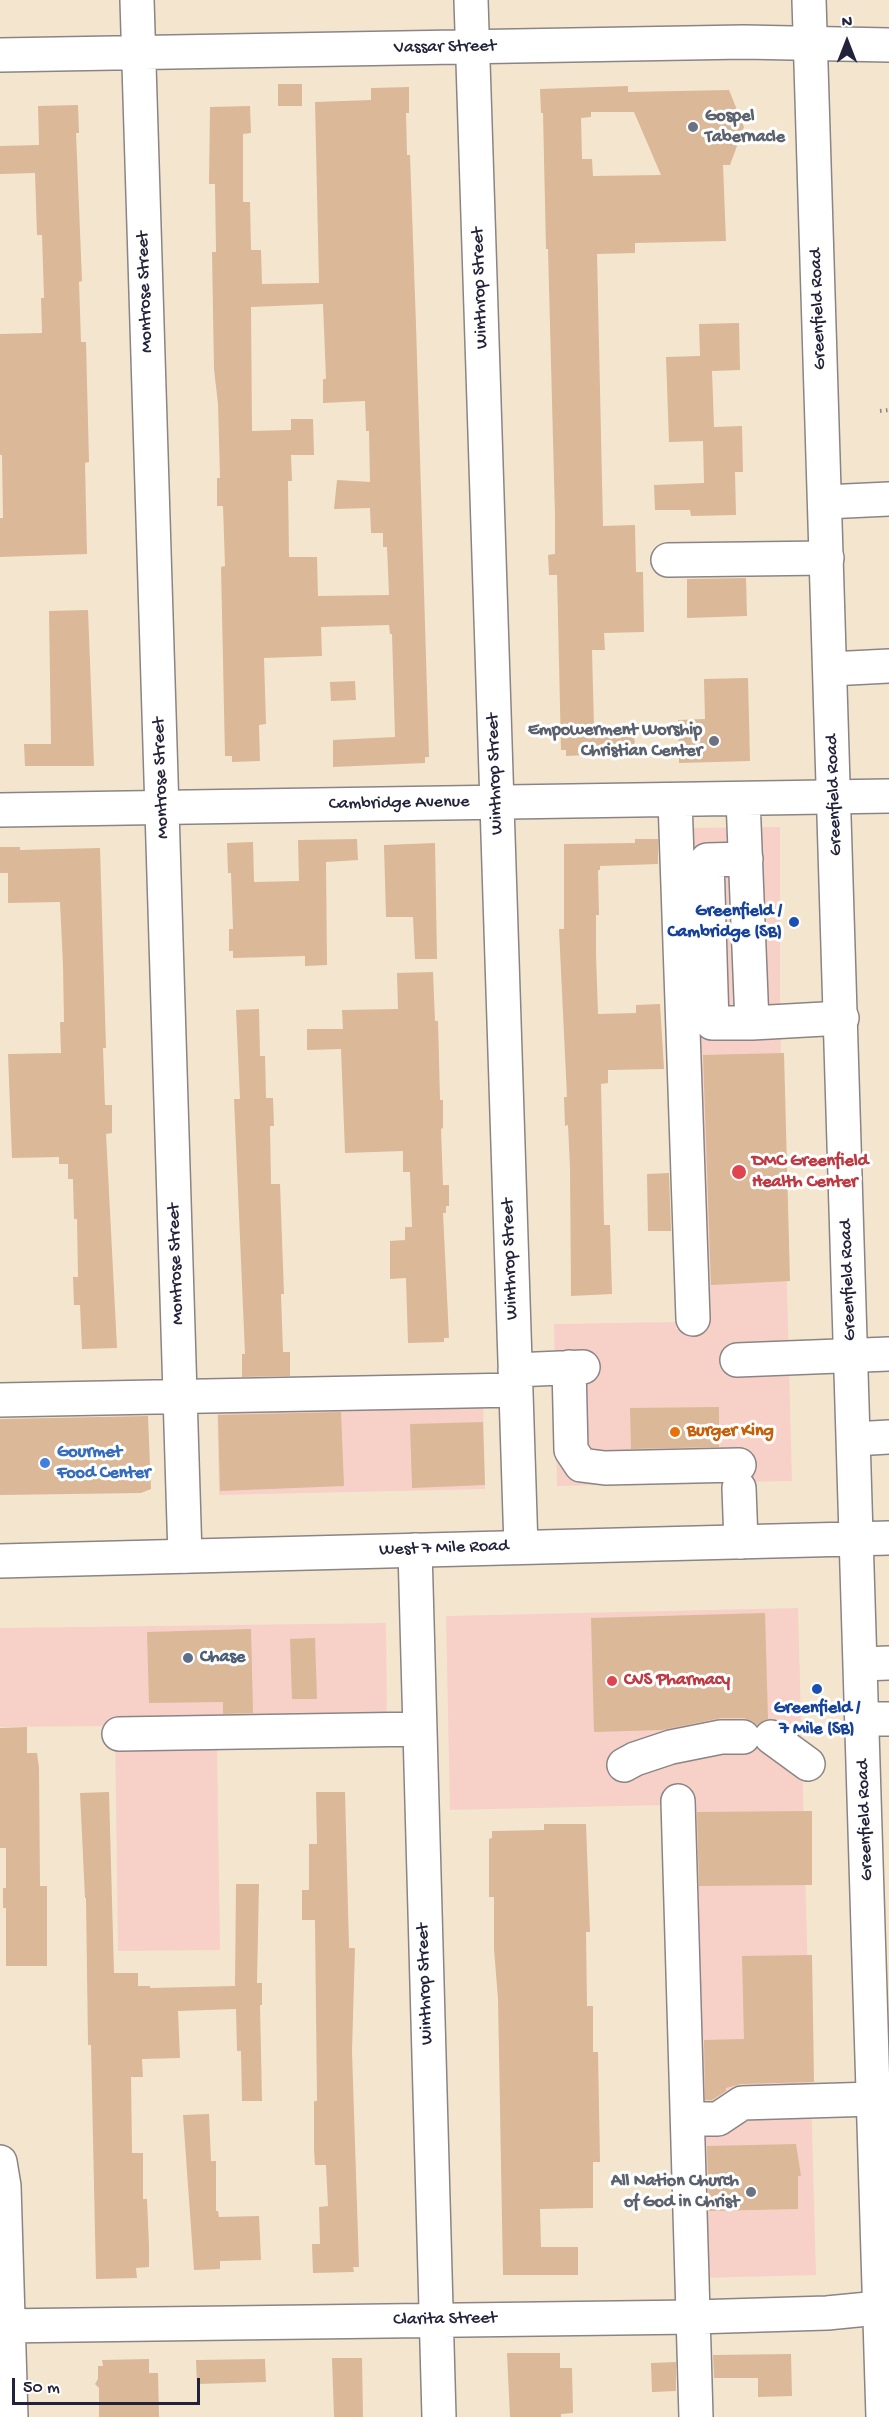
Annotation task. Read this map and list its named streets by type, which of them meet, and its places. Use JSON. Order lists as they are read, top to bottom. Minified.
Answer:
{"streets":{"street":["Vassar Street","Winthrop Street","Montrose Street","Greenfield Road","Cambridge Avenue","West 7 Mile Road","Clarita Street"]},"crossings":[["Vassar Street","Winthrop Street"],["Vassar Street","Montrose Street"],["Vassar Street","Greenfield Road"],["Winthrop Street","Cambridge Avenue"],["Winthrop Street","West 7 Mile Road"],["Winthrop Street","Clarita Street"],["Montrose Street","Cambridge Avenue"],["Montrose Street","West 7 Mile Road"],["Greenfield Road","Cambridge Avenue"],["Greenfield Road","West 7 Mile Road"],["Greenfield Road","Clarita Street"]],"places":["Gospel Tabernacle","Empowerment Worship Christian Center","Greenfield / Cambridge (SB)","DMC Greenfield Health Center","Burger King","Gourmet Food Center","Chase","CVS Pharmacy","Greenfield / 7 Mile (SB)","All Nation Church of God in Christ"],"scale_bar":"50 m","north":"top"}
